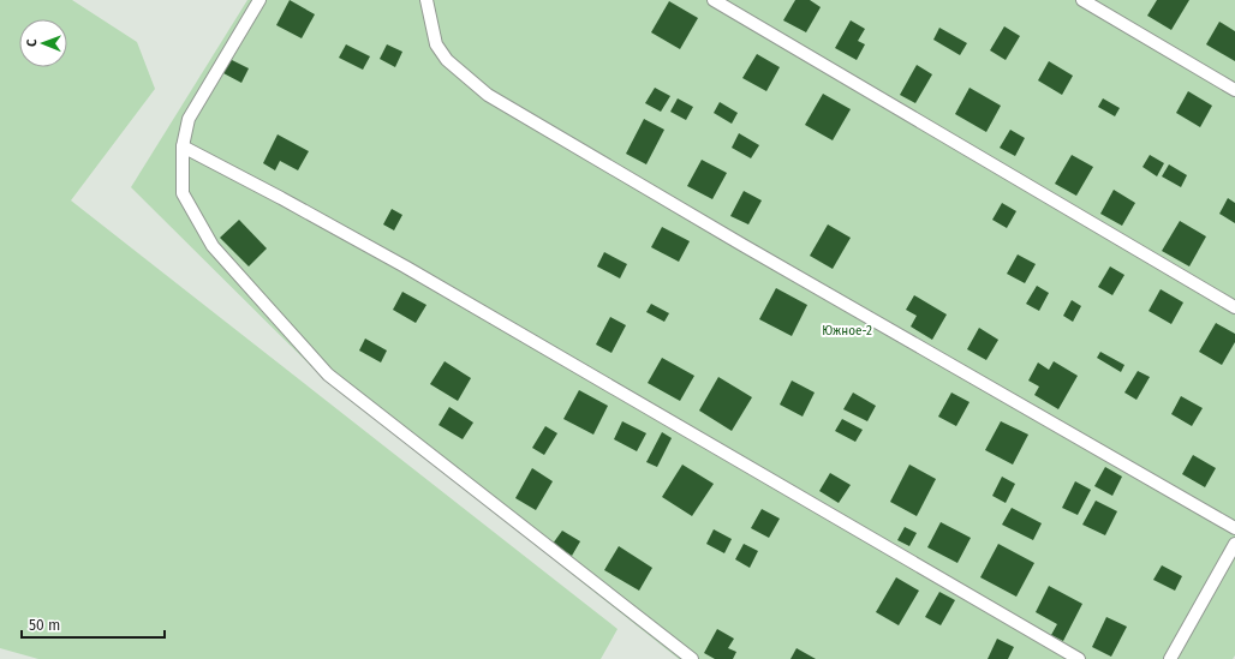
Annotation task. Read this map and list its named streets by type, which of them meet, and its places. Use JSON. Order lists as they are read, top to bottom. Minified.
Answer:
{"parks":["Южное-2"],"scale_bar":"50 m","north":"left"}
